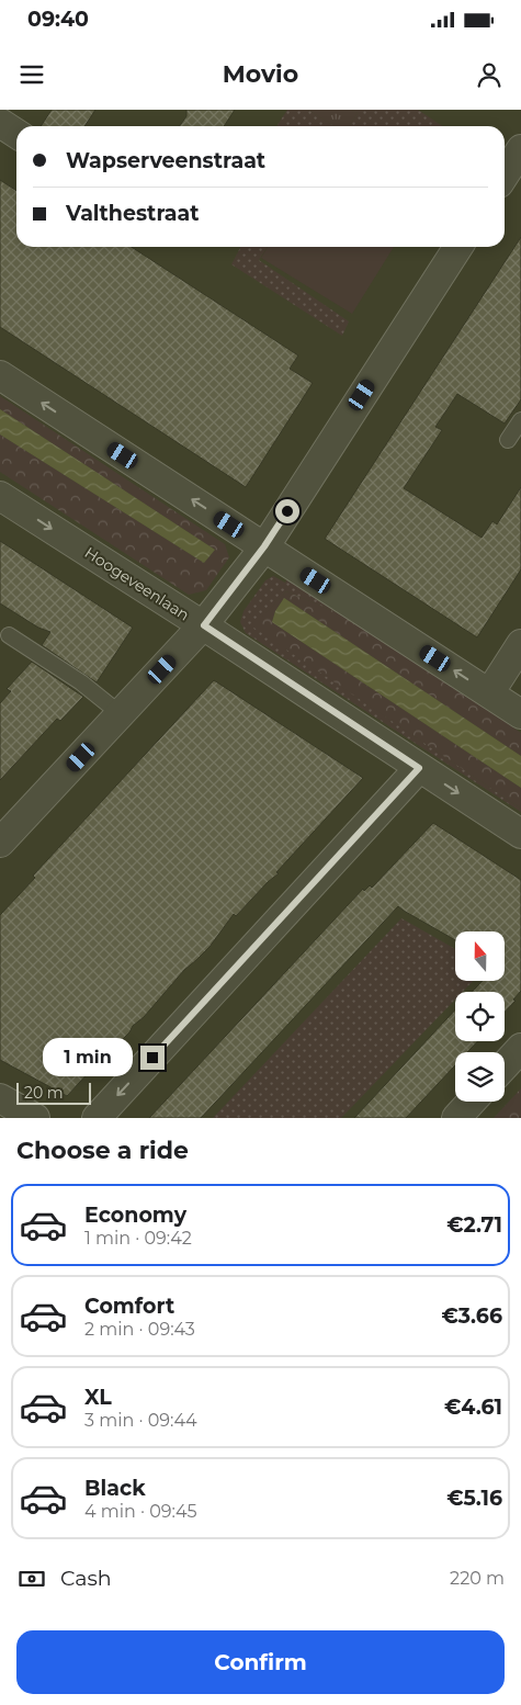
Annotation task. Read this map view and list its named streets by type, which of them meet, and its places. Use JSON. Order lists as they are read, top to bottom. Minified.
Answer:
{"streets":{"street":["Hoogeveenlaan"]},"scale_bar":"20 m","north":"top","page":{"status":"09:40","header":"Movio","banner":["Wapserveenstraat","Valthestraat"],"bubble":"1 min","scale":"20 m","heading":"Choose a ride","list":[{"name":"Economy","note":"1 min · 09:42","value":"€2.71"},{"name":"Comfort","note":"2 min · 09:43","value":"€3.66"},{"name":"XL","note":"3 min · 09:44","value":"€4.61"},{"name":"Black","note":"4 min · 09:45","value":"€5.16"}],"pay":["Cash","220 m"],"buttons":"Confirm"}}
